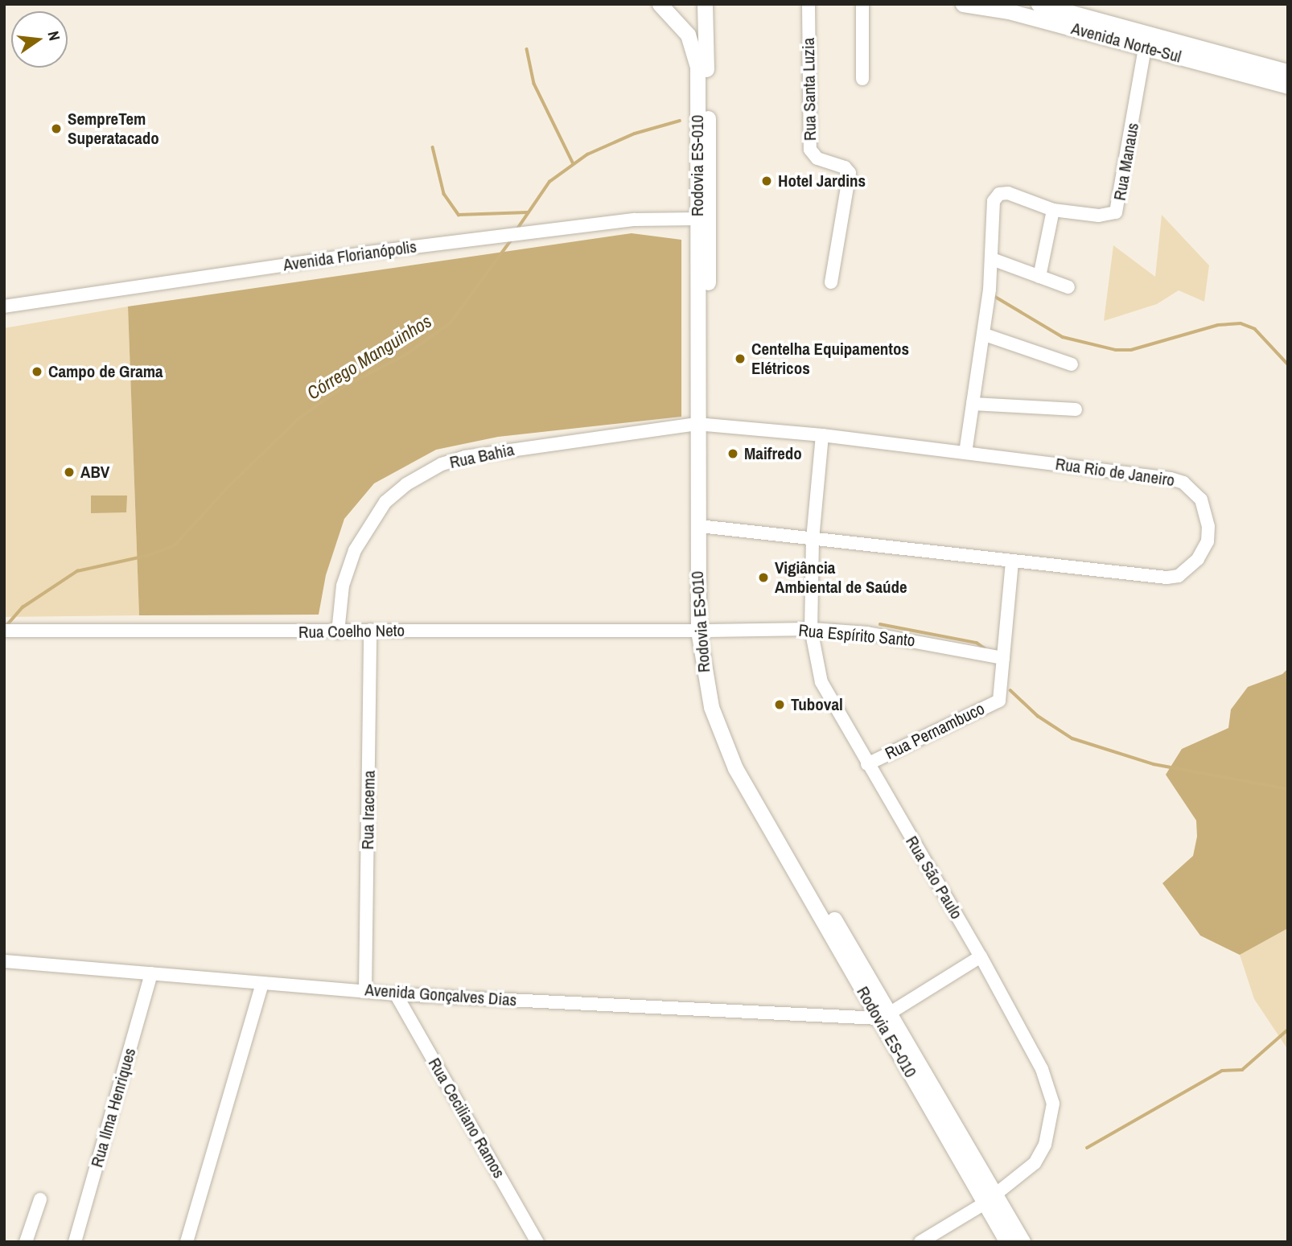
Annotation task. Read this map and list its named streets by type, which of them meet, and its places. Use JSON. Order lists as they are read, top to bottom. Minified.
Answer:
{"streets":{"main road":["Avenida Norte-Sul","Rodovia ES-010"],"street":["Rua Santa Luzia","Rua Manaus","Avenida Florianópolis","Rua Bahia","Rua Rio de Janeiro","Rua Coelho Neto","Rua Espírito Santo","Rua Pernambuco","Rua Iracema","Rua São Paulo","Avenida Gonçalves Dias","Rua Ilma Henriques","Rua Ceciliano Ramos"]},"crossings":[["Avenida Norte-Sul","Rua Manaus"],["Rodovia ES-010","Avenida Florianópolis"],["Rodovia ES-010","Rua Bahia"],["Rodovia ES-010","Rua Rio de Janeiro"],["Rodovia ES-010","Rua Coelho Neto"],["Rodovia ES-010","Rua Espírito Santo"],["Rodovia ES-010","Rua São Paulo"],["Rodovia ES-010","Avenida Gonçalves Dias"],["Rua Bahia","Rua Rio de Janeiro"],["Rua Bahia","Rua Coelho Neto"],["Rua Rio de Janeiro","Rua Pernambuco"],["Rua Rio de Janeiro","Rua São Paulo"],["Rua Coelho Neto","Rua Espírito Santo"],["Rua Coelho Neto","Rua Iracema"],["Rua Espírito Santo","Rua Pernambuco"],["Rua Espírito Santo","Rua São Paulo"],["Rua Pernambuco","Rua São Paulo"],["Rua Iracema","Avenida Gonçalves Dias"],["Avenida Gonçalves Dias","Rua Ilma Henriques"],["Avenida Gonçalves Dias","Rua Ceciliano Ramos"]],"water":["Córrego Manguinhos"],"places":["SempreTem Superatacado","Hotel Jardins","Centelha Equipamentos Elétricos","Campo de Grama","Maifredo","ABV","Vigiância Ambiental de Saúde","Tuboval"],"north":"right"}
